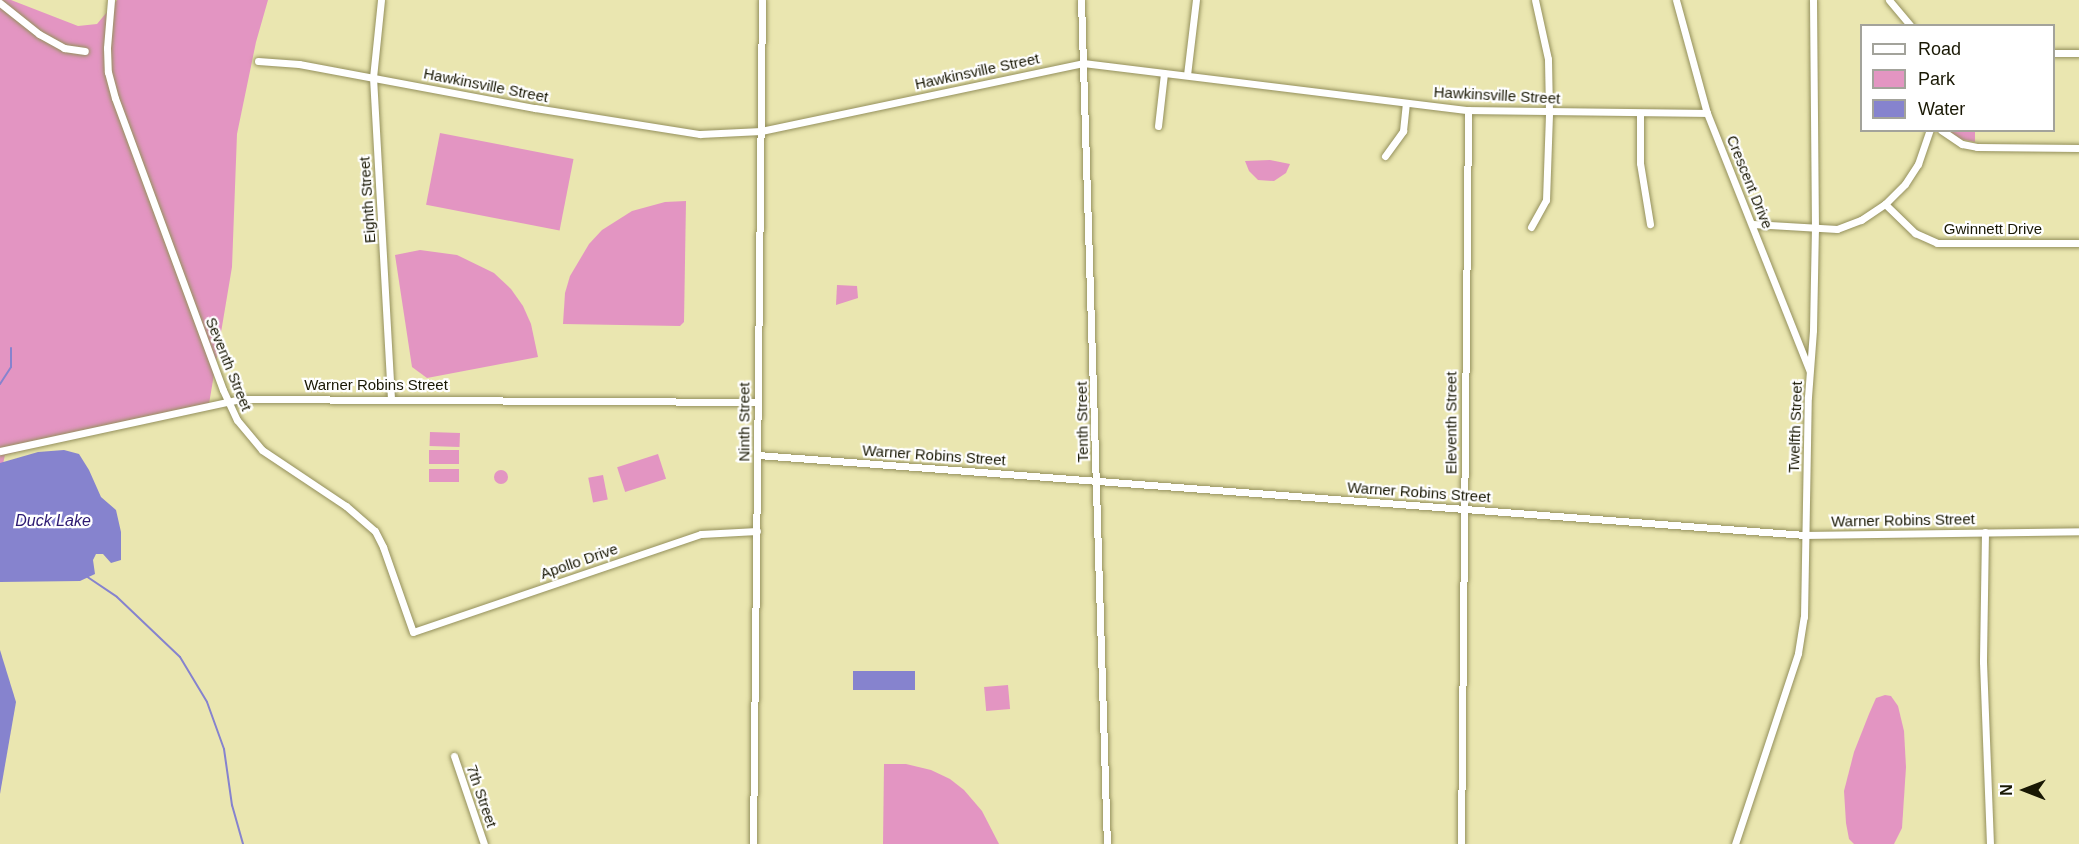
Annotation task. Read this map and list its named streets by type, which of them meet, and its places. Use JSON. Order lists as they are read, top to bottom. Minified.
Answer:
{"streets":{"street":["Hawkinsville Street","Crescent Drive","Eighth Street","Gwinnett Drive","Seventh Street","Warner Robins Street","Ninth Street","Tenth Street","Eleventh Street","Twelfth Street","Apollo Drive","7th Street"]},"crossings":[["Hawkinsville Street","Crescent Drive"],["Hawkinsville Street","Eighth Street"],["Hawkinsville Street","Ninth Street"],["Hawkinsville Street","Tenth Street"],["Hawkinsville Street","Eleventh Street"],["Crescent Drive","Twelfth Street"],["Eighth Street","Warner Robins Street"],["Seventh Street","Warner Robins Street"],["Seventh Street","Apollo Drive"],["Warner Robins Street","Ninth Street"],["Warner Robins Street","Tenth Street"],["Warner Robins Street","Eleventh Street"],["Warner Robins Street","Twelfth Street"],["Ninth Street","Apollo Drive"]],"water":["Duck Lake"],"legend":["Road","Park","Water"],"north":"left"}
